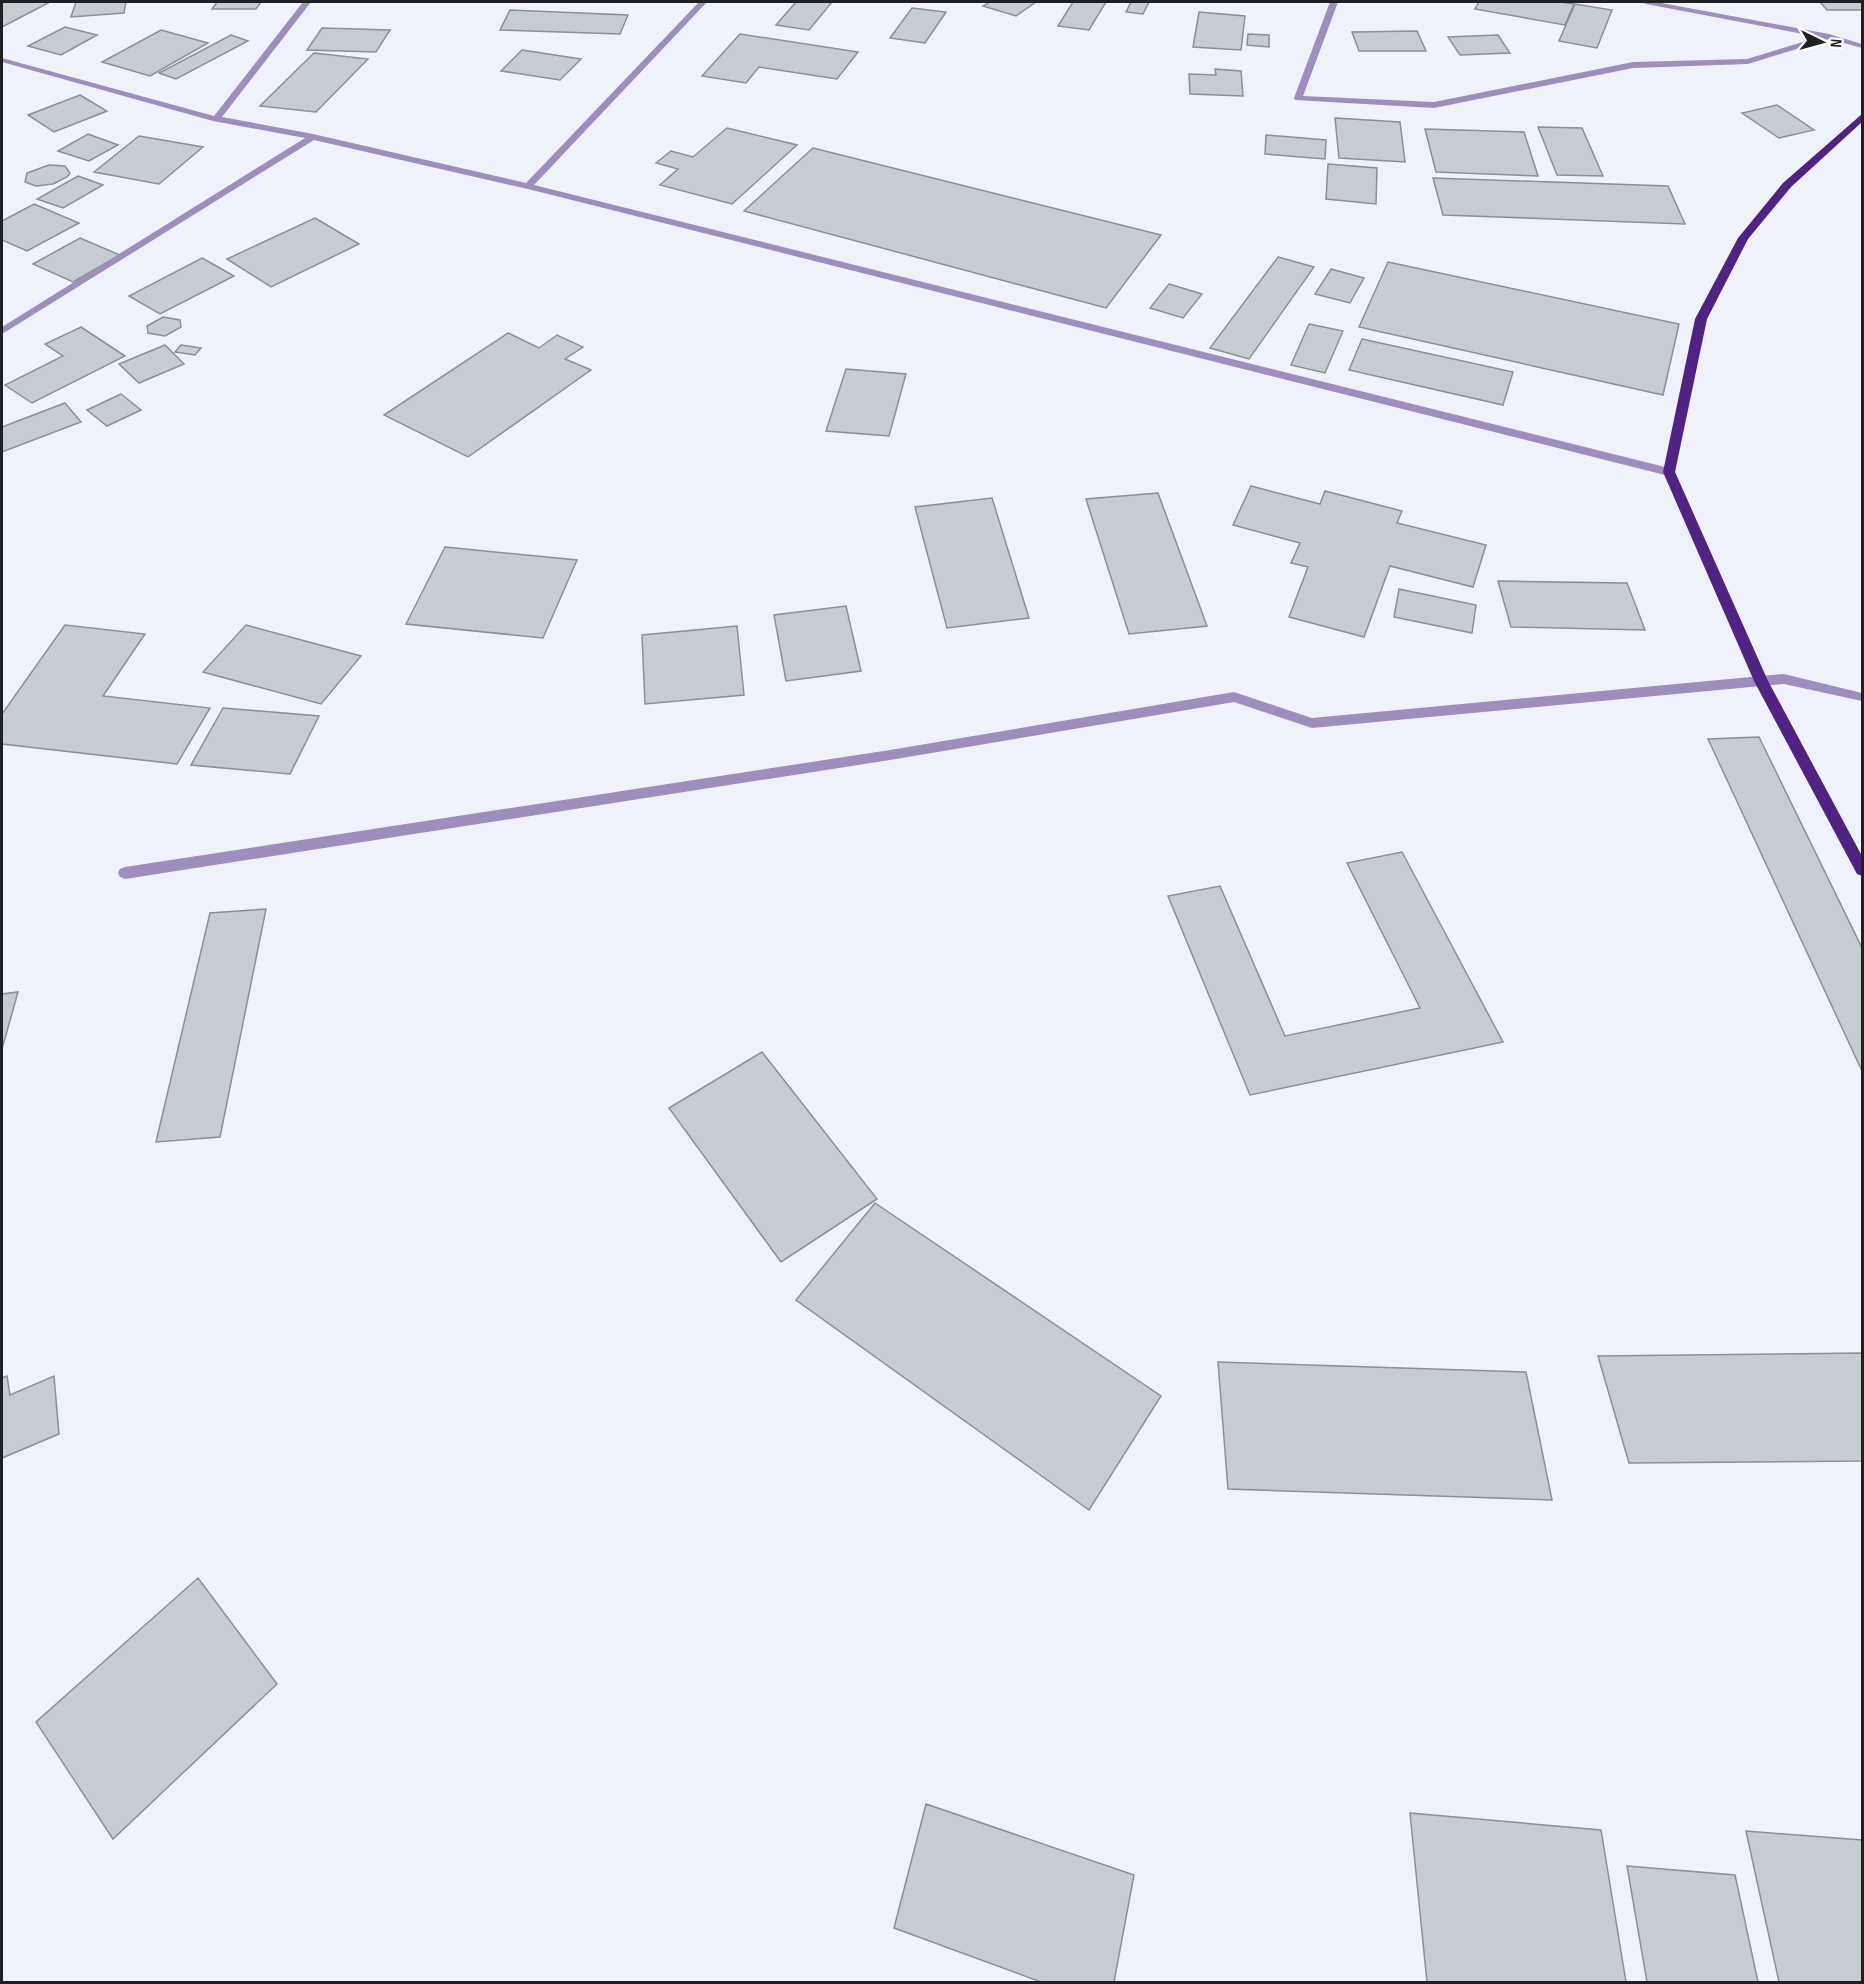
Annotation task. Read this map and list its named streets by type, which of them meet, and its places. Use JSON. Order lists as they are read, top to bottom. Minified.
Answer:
{"north":"right"}
